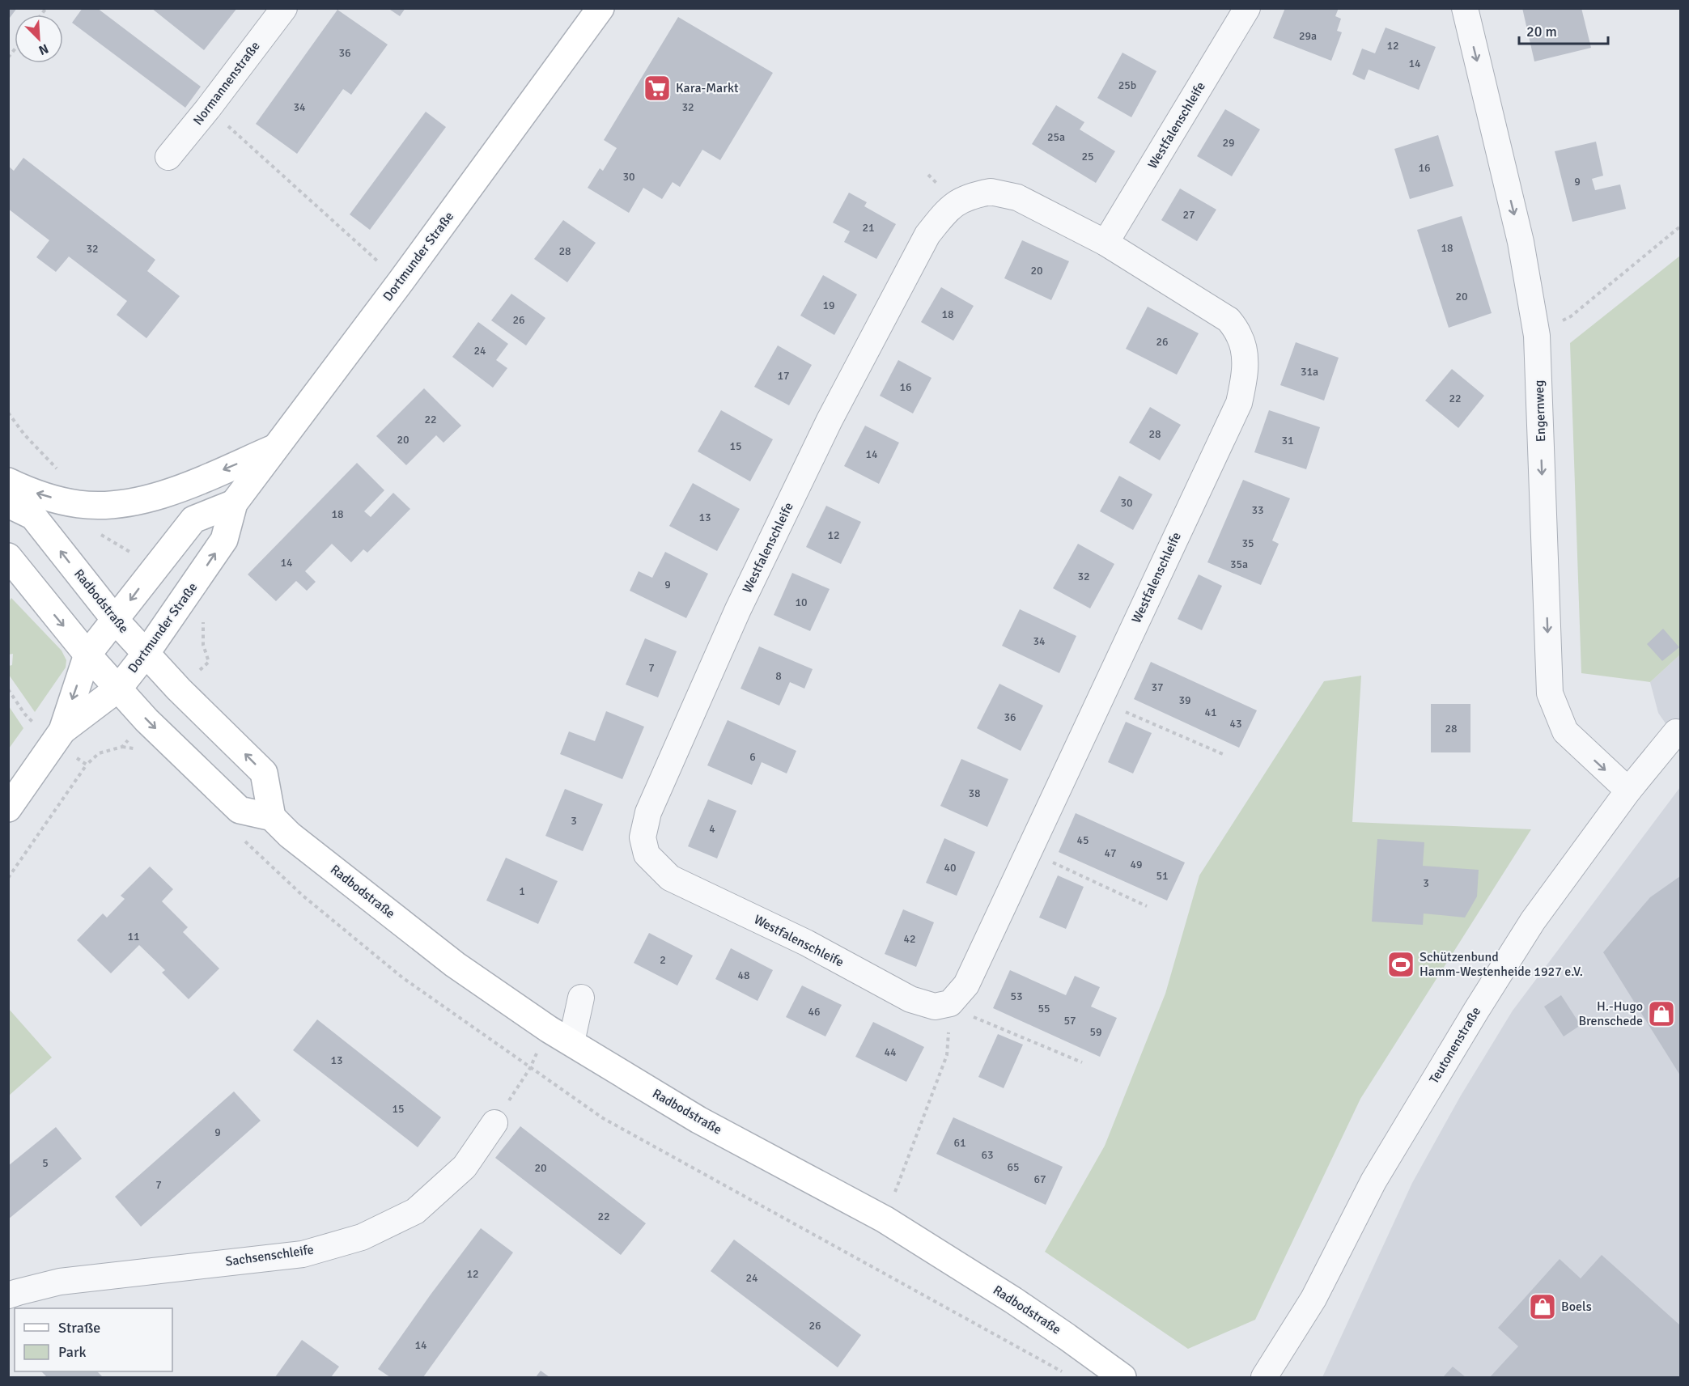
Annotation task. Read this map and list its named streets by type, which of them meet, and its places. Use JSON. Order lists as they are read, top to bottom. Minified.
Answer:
{"streets":{"main road":["Dortmunder Straße","Radbodstraße"],"street":["Normannenstraße","Westfalenschleife","Engernweg","Teutonenstraße","Sachsenschleife"]},"crossings":[["Dortmunder Straße","Radbodstraße"],["Engernweg","Teutonenstraße"]],"one_way":["Engernweg"],"places":{"supermarket":["Kara-Markt"],"sports":["Schützenbund Hamm-Westenheide 1927 e.V."],"shop":["H.-Hugo Brenschede","Boels"]},"house_numbers":["29a","12","36","14","25b","34","32","25a","29","25","16","30","9","27","21","18","32","28","20","20","19","18","26","26","24","31a","17","16","22","22","28","20","31","15","14","30","33","18","13","12","35","14","35a","32","9","10","34","7","8","37","39","41","36","43","28","6","38","3","4","45","47","49","40","51","3","1","11","42","2","48","53","55","46","57","59","44","13","15","9","61","63","5","65","20","67","7","22","12","24","26","14"],"legend":["Straße","Park"],"scale_bar":"20 m","north":"bottom right"}
